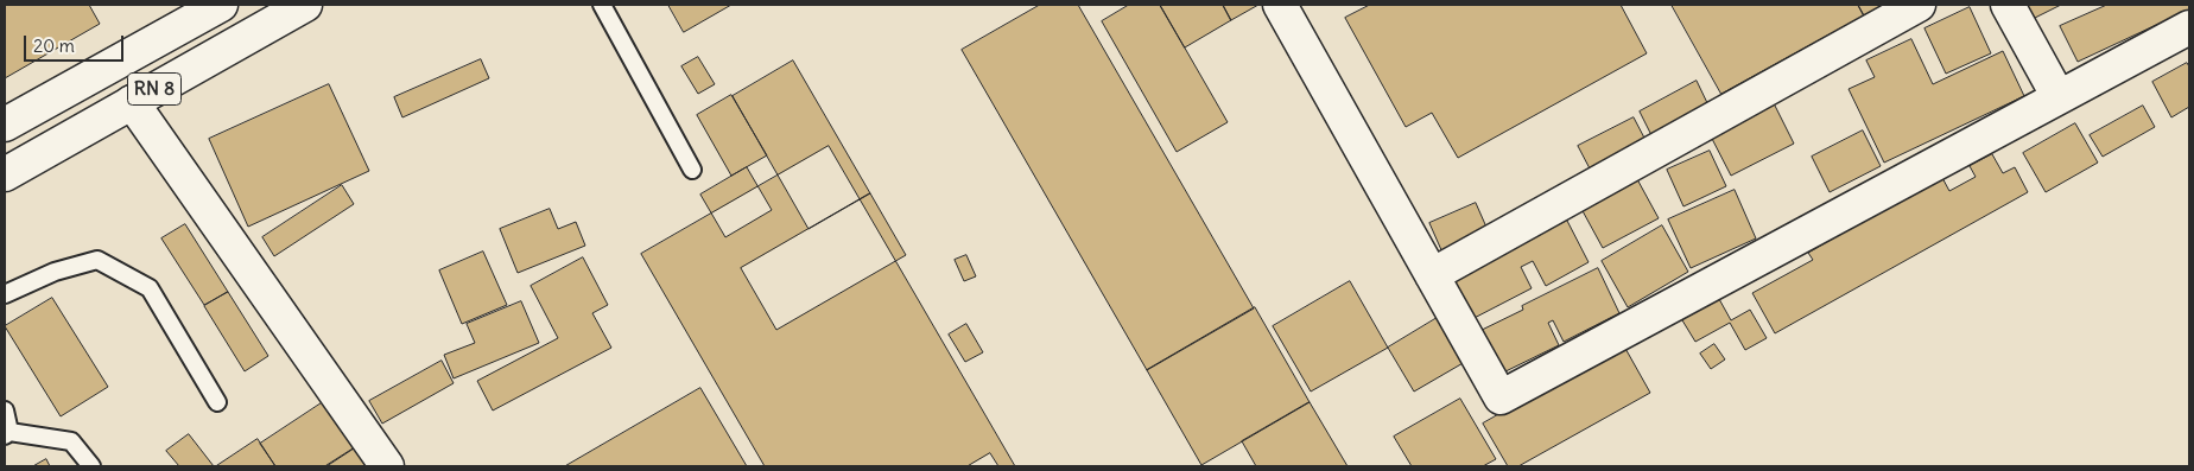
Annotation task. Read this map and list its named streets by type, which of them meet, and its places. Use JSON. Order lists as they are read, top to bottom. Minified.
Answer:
{"streets":{"street":["RN 8"]},"scale_bar":"20 m"}
